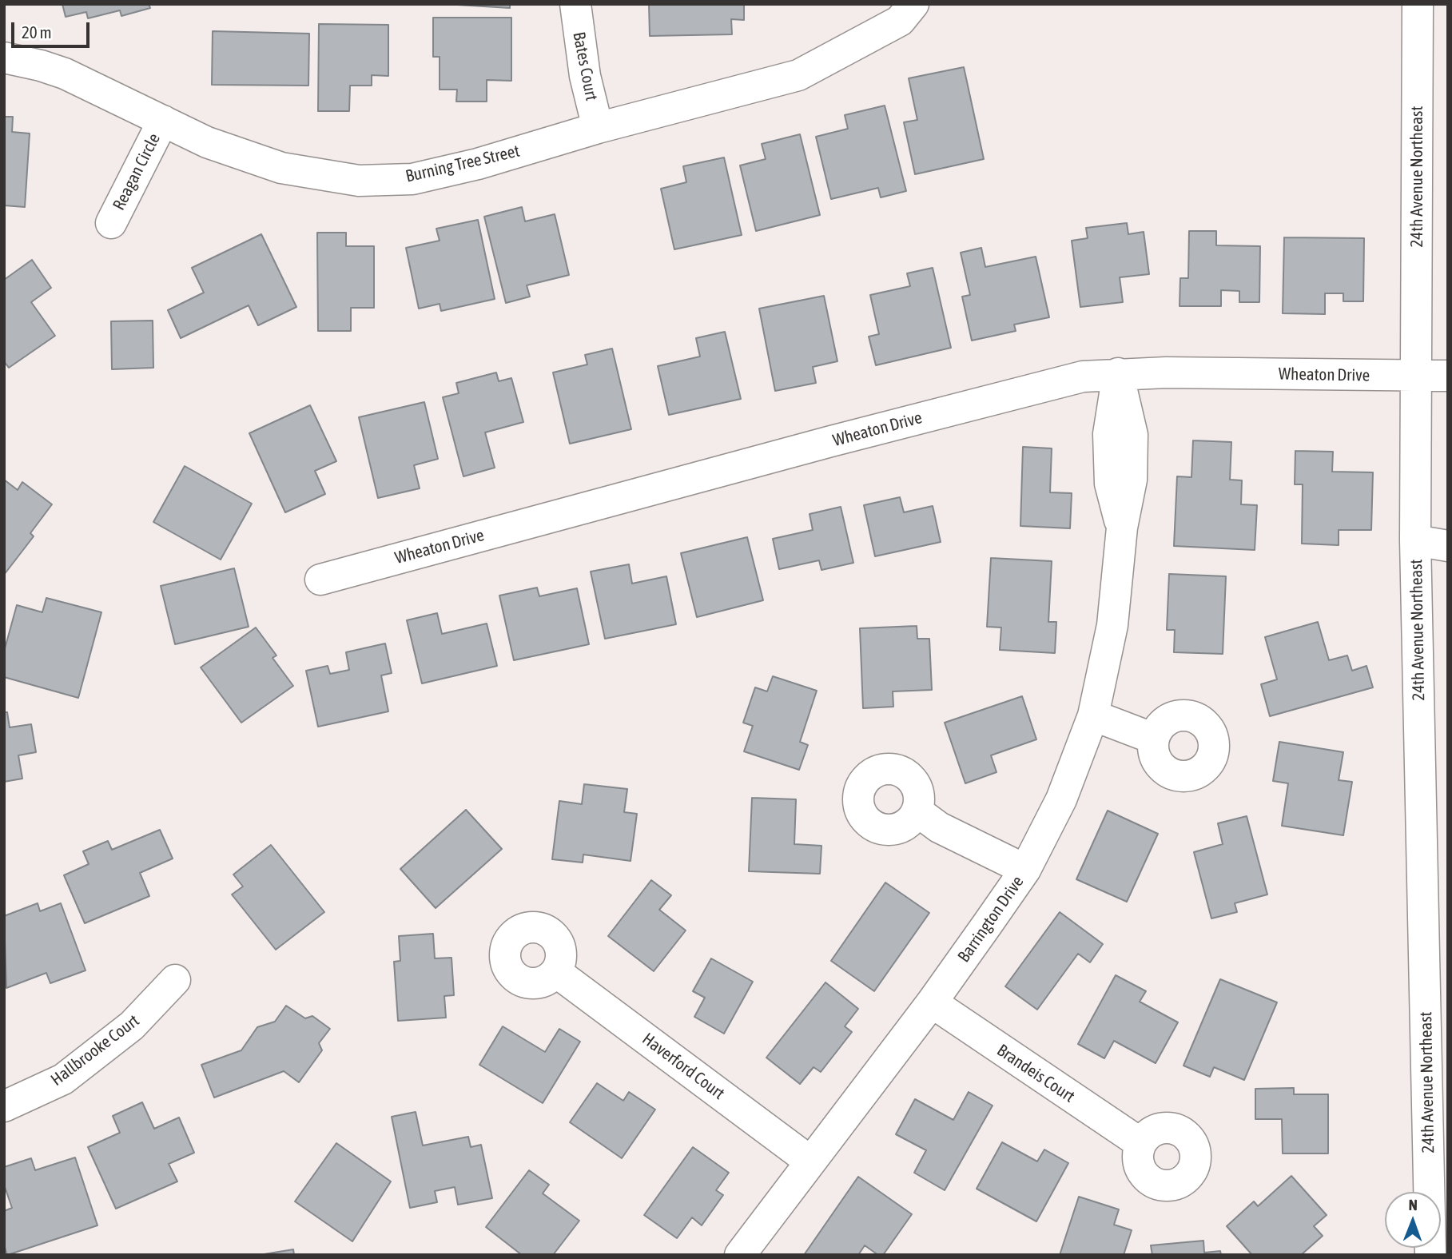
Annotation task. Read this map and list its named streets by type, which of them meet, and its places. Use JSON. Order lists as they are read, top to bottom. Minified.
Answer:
{"streets":{"street":["Bates Court","Burning Tree Street","Reagan Circle","24th Avenue Northeast","Wheaton Drive","Barrington Drive","Hallbrooke Court","Haverford Court","Brandeis Court"]},"crossings":[["Bates Court","Burning Tree Street"],["Burning Tree Street","Reagan Circle"],["24th Avenue Northeast","Wheaton Drive"],["Wheaton Drive","Barrington Drive"],["Barrington Drive","Haverford Court"],["Barrington Drive","Brandeis Court"]],"scale_bar":"20 m","north":"top"}
